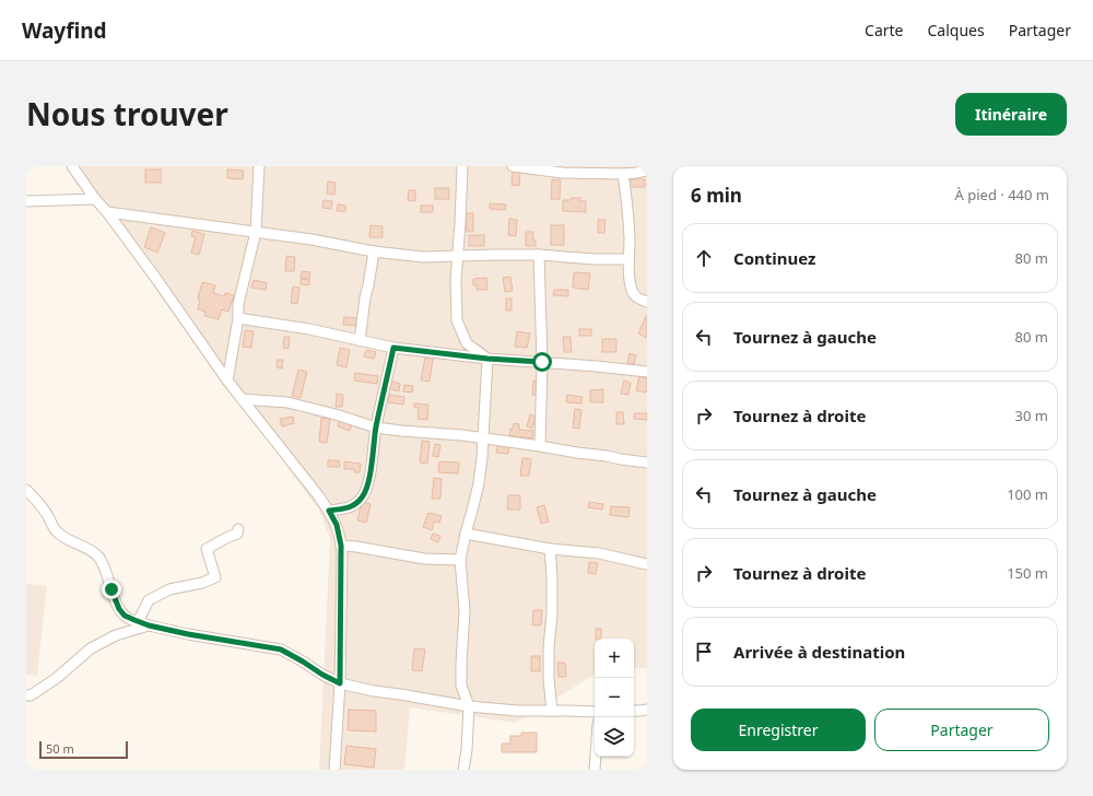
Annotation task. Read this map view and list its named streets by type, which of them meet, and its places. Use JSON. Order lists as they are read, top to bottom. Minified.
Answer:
{"scale_bar":"50 m","page":{"header":"Wayfind","nav":["Carte","Calques","Partager"],"title":"Nous trouver","buttons":["Itinéraire",["Enregistrer","Partager"]],"heading":["6 min","À pied · 440 m"],"list":[["Continuez","80 m"],["Tournez à gauche","80 m"],["Tournez à droite","30 m"],["Tournez à gauche","100 m"],["Tournez à droite","150 m"],"Arrivée à destination"],"map_buttons":["+","−"],"scale":"50 m"}}
